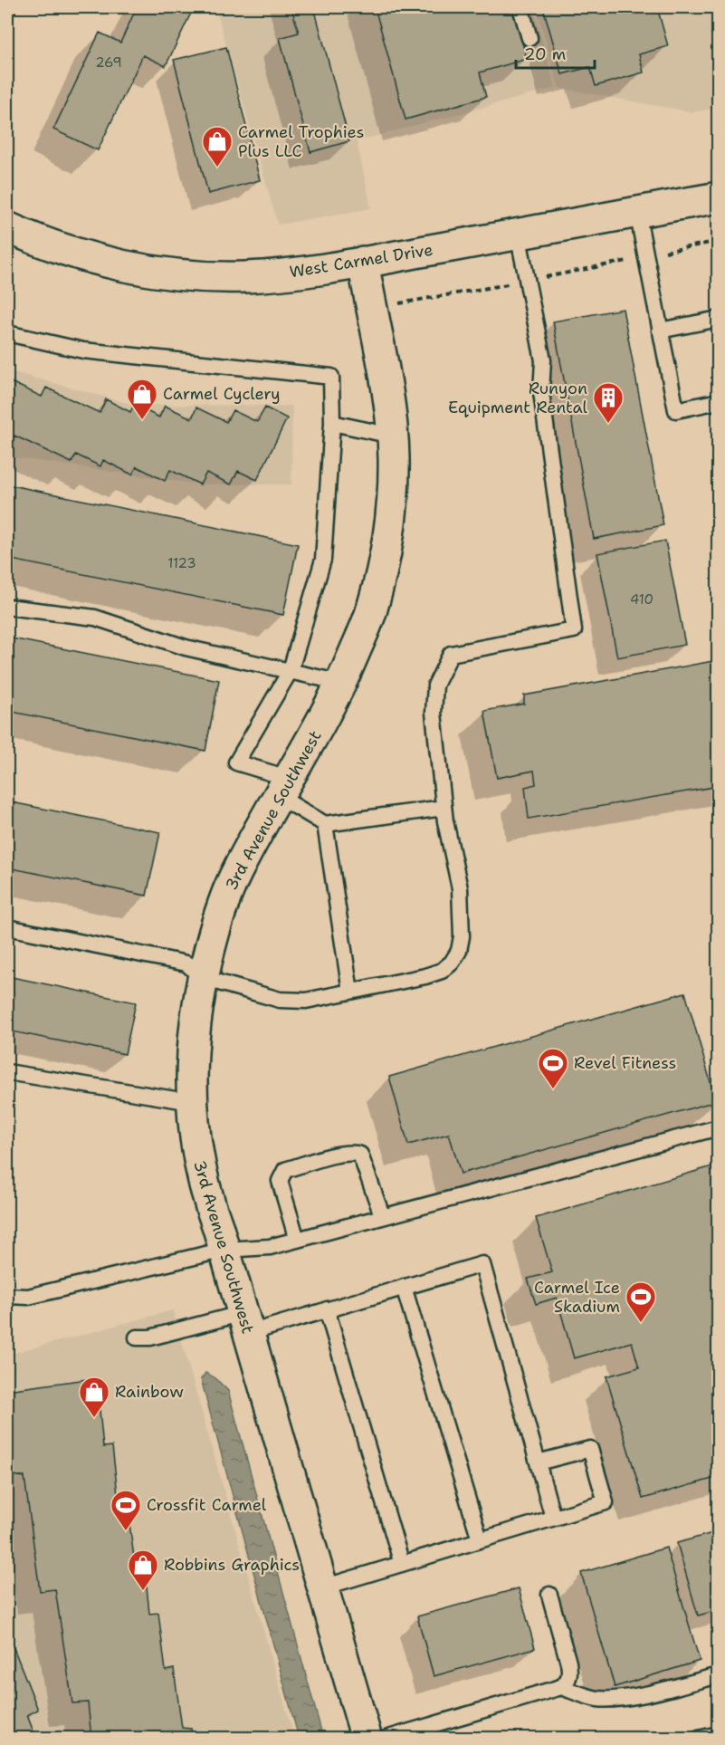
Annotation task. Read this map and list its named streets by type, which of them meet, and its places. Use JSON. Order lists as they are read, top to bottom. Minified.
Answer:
{"streets":{"street":["West Carmel Drive","3rd Avenue Southwest"]},"crossings":[["West Carmel Drive","3rd Avenue Southwest"]],"places":{"shop":["Carmel Trophies Plus LLC","Carmel Cyclery","Rainbow","Robbins Graphics"],"building":["Runyon Equipment Rental"],"sports":["Revel Fitness","Carmel Ice Skadium","Crossfit Carmel"]},"house_numbers":["269","1123","410"],"scale_bar":"20 m"}
